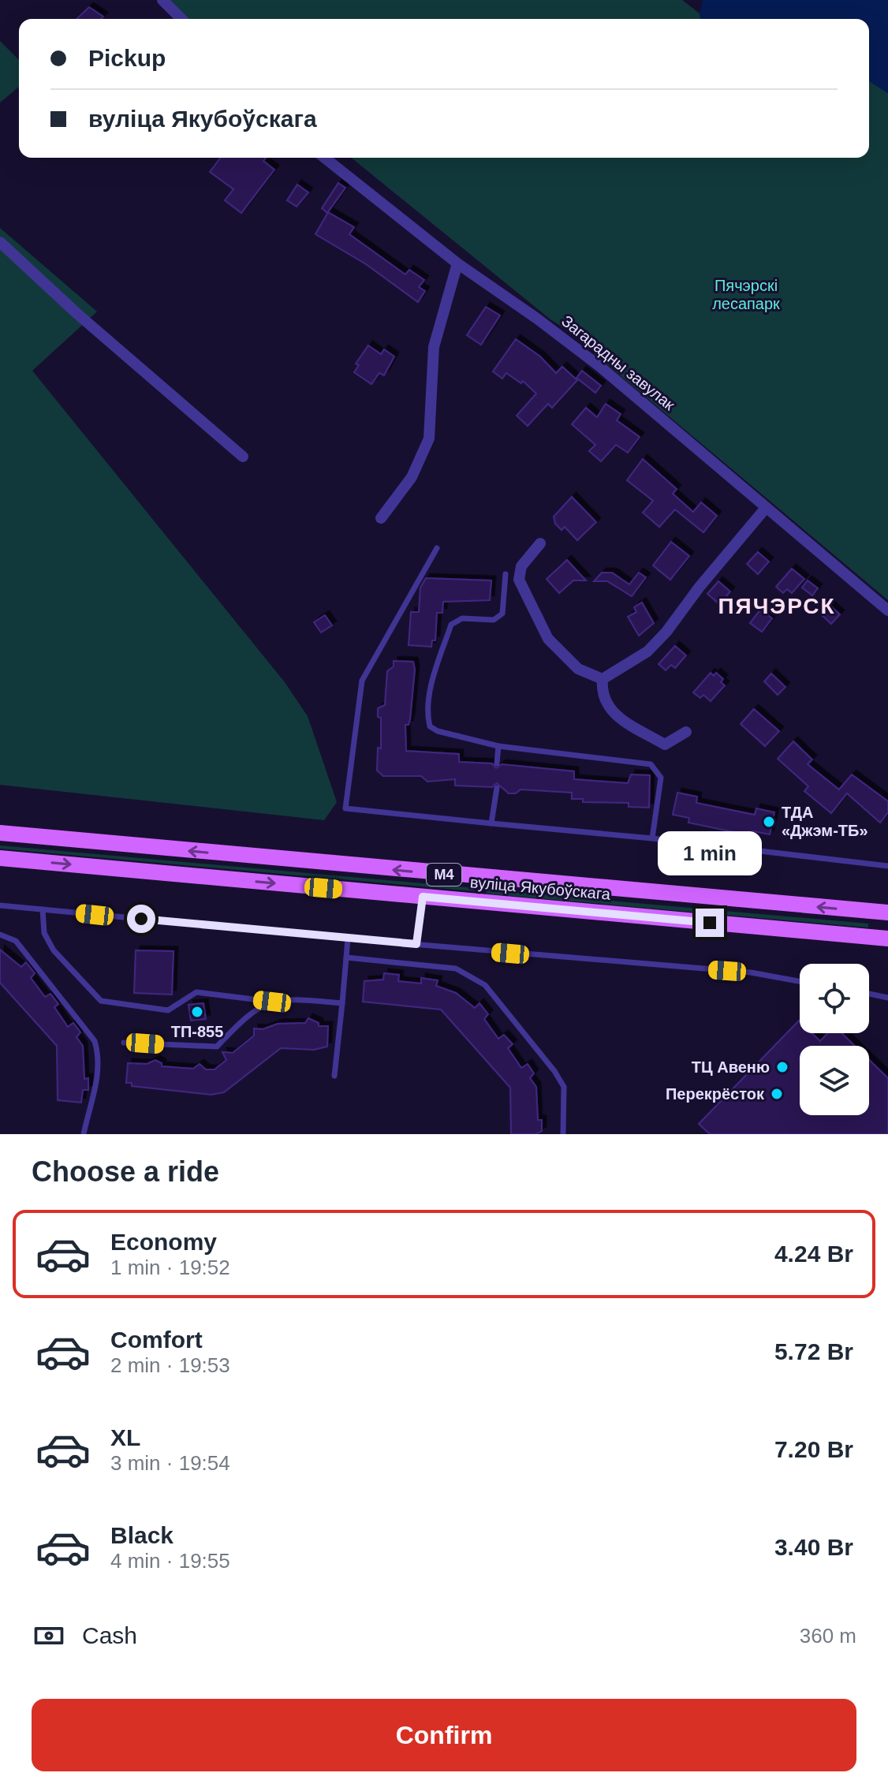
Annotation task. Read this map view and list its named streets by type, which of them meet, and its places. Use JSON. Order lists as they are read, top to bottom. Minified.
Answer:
{"streets":{"main road":["М4","вуліца Якубоўскага"],"street":["Загарадны завулак"]},"districts":["ПЯЧЭРСК"],"parks":["Пячэрскі лесапарк"],"places":["ТДА «Джэм-ТБ»","ТП-855","ТЦ Авеню","Перекрёсток"],"page":{"banner":["Pickup","вуліца Якубоўскага"],"bubble":"1 min","heading":"Choose a ride","list":[{"name":"Economy","note":"1 min · 19:52","value":"4.24 Br"},{"name":"Comfort","note":"2 min · 19:53","value":"5.72 Br"},{"name":"XL","note":"3 min · 19:54","value":"7.20 Br"},{"name":"Black","note":"4 min · 19:55","value":"3.40 Br"}],"pay":["Cash","360 m"],"buttons":"Confirm"}}
